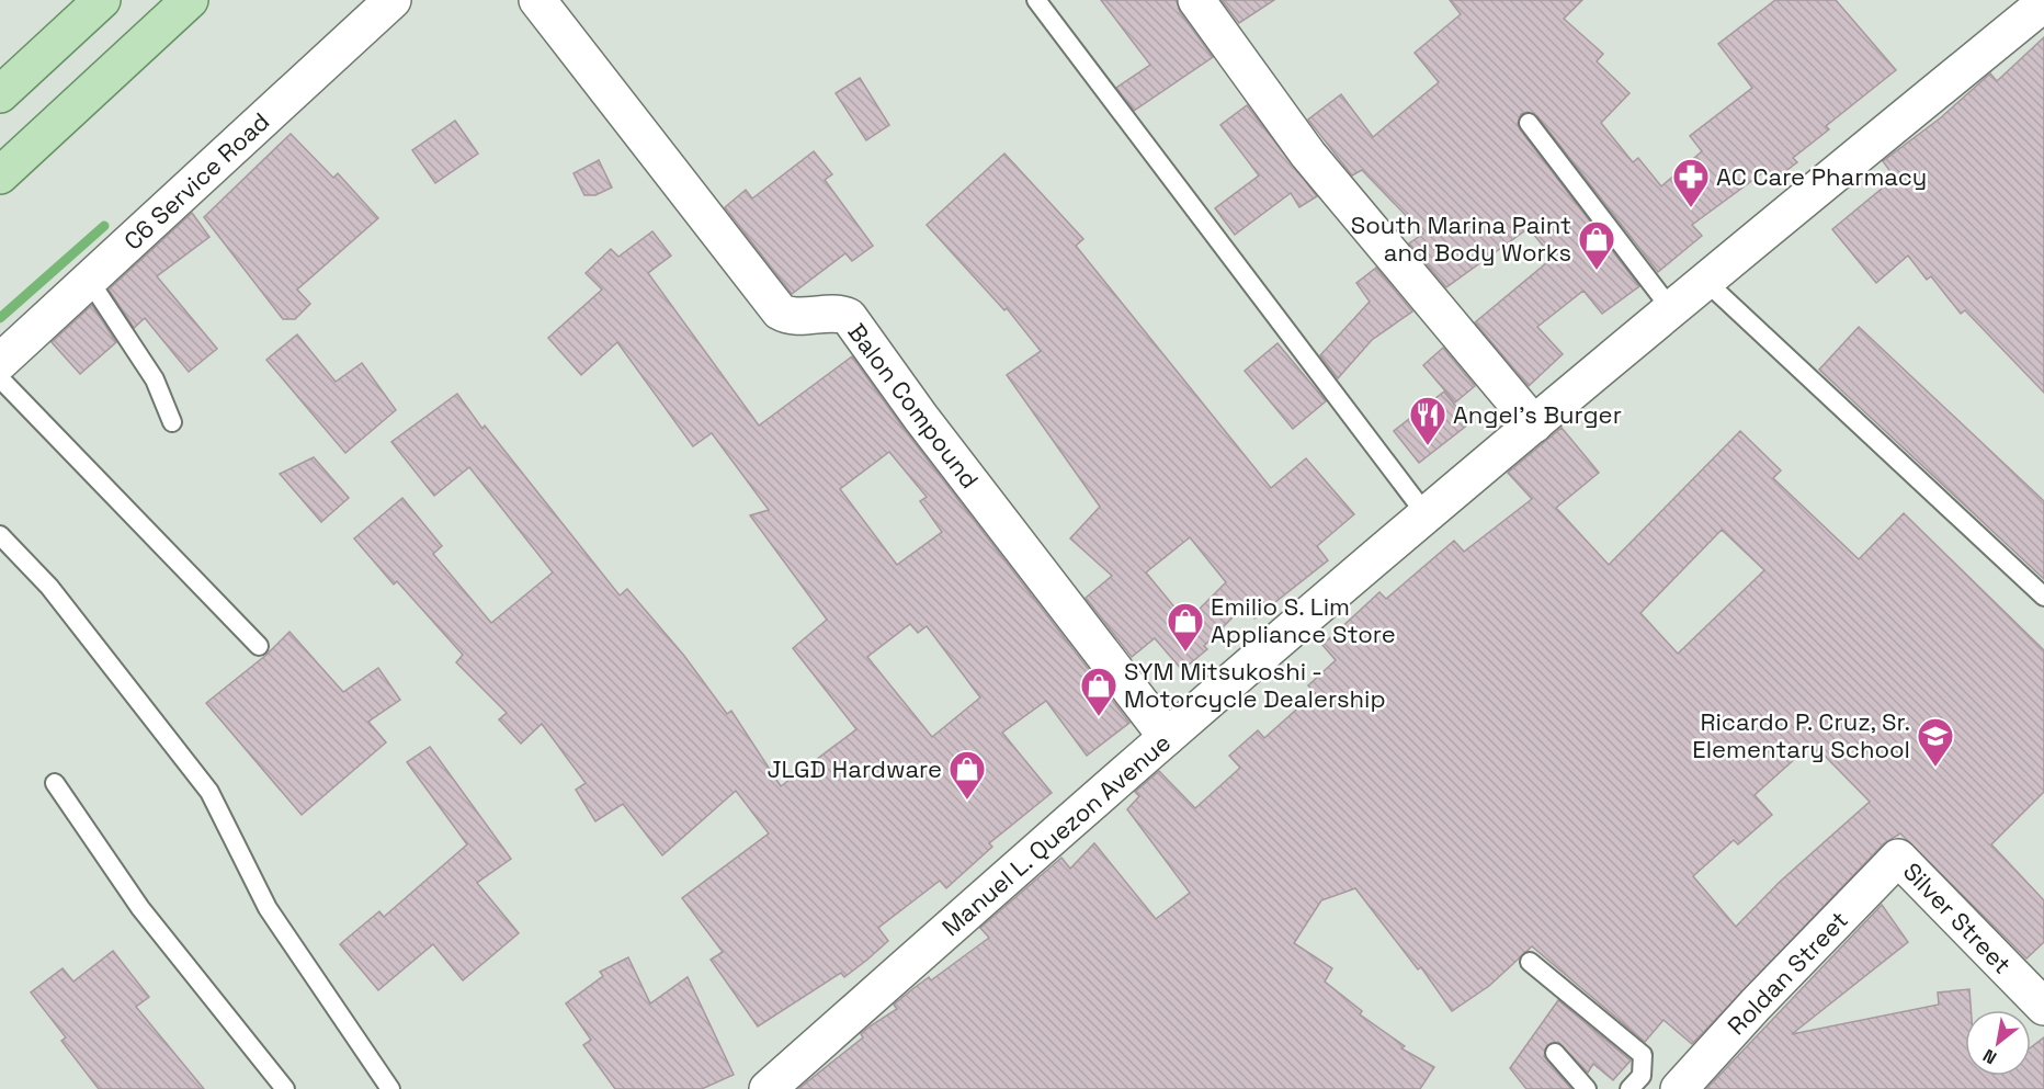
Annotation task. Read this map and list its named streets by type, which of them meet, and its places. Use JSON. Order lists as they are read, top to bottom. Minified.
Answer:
{"streets":{"street":["C6 Service Road","Balon Compound","Manuel L. Quezon Avenue","Silver Street","Roldan Street"]},"crossings":[["Balon Compound","Manuel L. Quezon Avenue"],["Silver Street","Roldan Street"]],"places":{"pharmacy":["AC Care Pharmacy"],"shop":["South Marina Paint and Body Works","Emilio S. Lim Appliance Store","SYM Mitsukoshi - Motorcycle Dealership","JLGD Hardware"],"restaurant":["Angel's Burger"],"school or university":["Ricardo P. Cruz, Sr. Elementary School"]},"north":"bottom left"}
